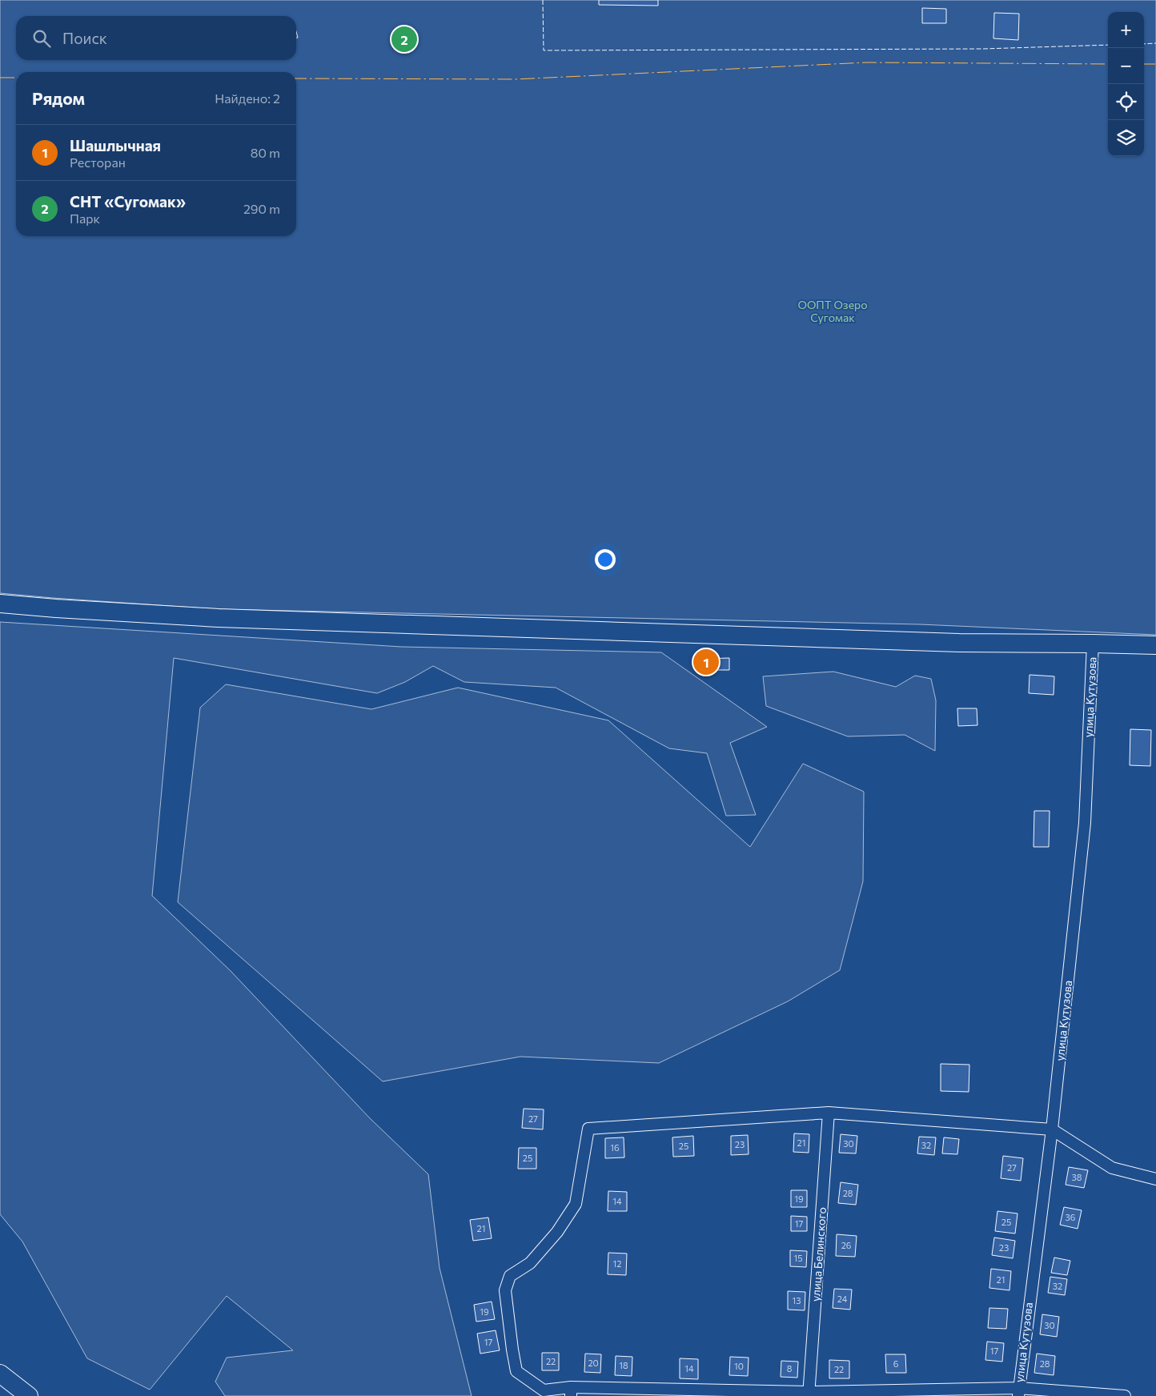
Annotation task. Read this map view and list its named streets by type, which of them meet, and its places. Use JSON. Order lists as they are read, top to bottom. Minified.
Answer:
{"streets":{"street":["улица Кутузова","улица Белинского"]},"parks":["ООПТ Озеро Сугомак"],"house_numbers":["27","21","30","23","32","25","16","25","27","38","28","19","14","36","25","17","21","26","23","15","12","21","32","24","13","19","30","17","17","22","20","6","28","18","10","14","8","22"],"page":{"map_buttons":["+","−"],"search":"Поиск","pins":["2","1"],"heading":["Рядом","Найдено: 2"],"list":[{"mark":"1","name":"Шашлычная","note":"Ресторан","value":"80 m"},{"mark":"2","name":"СНТ «Сугомак»","note":"Парк","value":"290 m"}]}}
